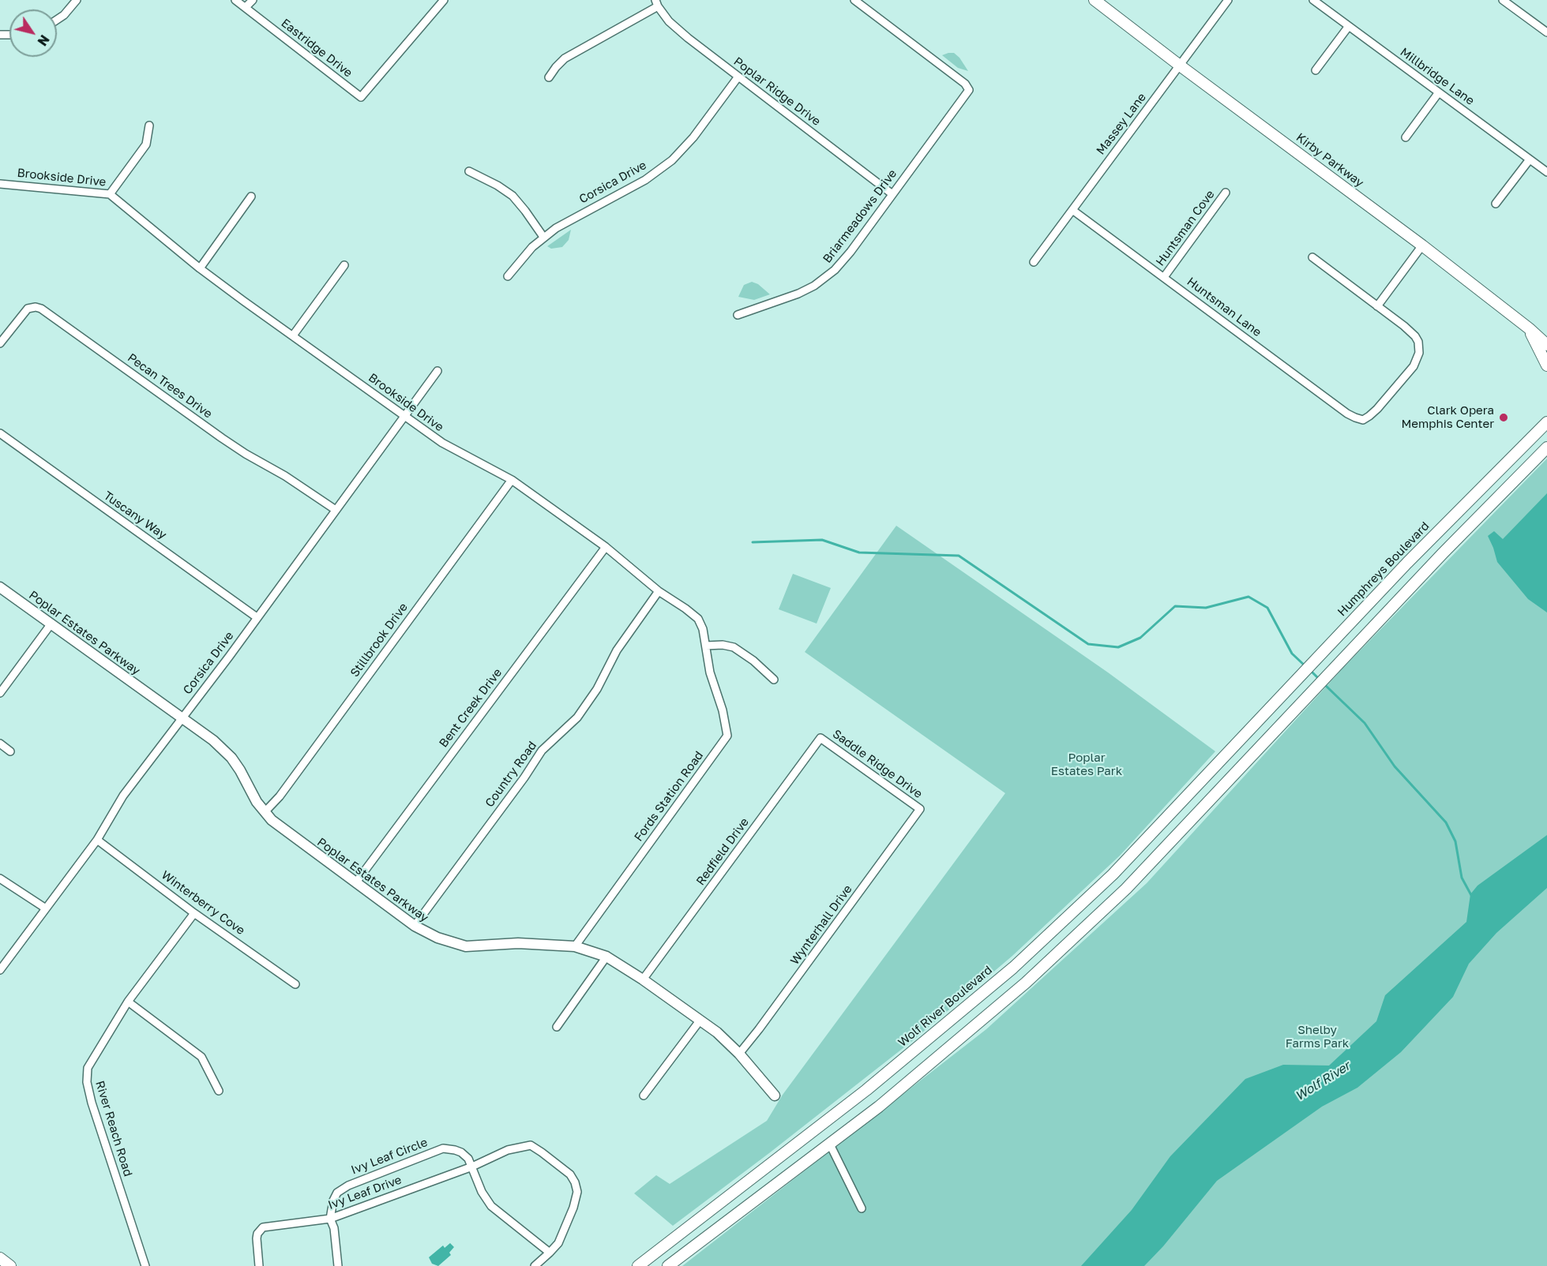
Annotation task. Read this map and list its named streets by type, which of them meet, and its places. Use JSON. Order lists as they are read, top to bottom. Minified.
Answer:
{"streets":{"main road":["Kirby Parkway","Humphreys Boulevard","Wolf River Boulevard"],"street":["Eastridge Drive","Millbridge Lane","Poplar Ridge Drive","Massey Lane","Brookside Drive","Corsica Drive","Briarmeadows Drive","Huntsman Cove","Huntsman Lane","Pecan Trees Drive","Tuscany Way","Poplar Estates Parkway","Stillbrook Drive","Bent Creek Drive","Saddle Ridge Drive","Country Road","Fords Station Road","Redfield Drive","Winterberry Cove","Wynterhall Drive","River Reach Road","Ivy Leaf Circle","Ivy Leaf Drive"]},"crossings":[["Poplar Ridge Drive","Corsica Drive"],["Poplar Ridge Drive","Briarmeadows Drive"],["Massey Lane","Kirby Parkway"],["Massey Lane","Huntsman Lane"],["Brookside Drive","Corsica Drive"],["Brookside Drive","Stillbrook Drive"],["Brookside Drive","Bent Creek Drive"],["Brookside Drive","Country Road"],["Brookside Drive","Fords Station Road"],["Corsica Drive","Pecan Trees Drive"],["Corsica Drive","Tuscany Way"],["Corsica Drive","Poplar Estates Parkway"],["Corsica Drive","Winterberry Cove"],["Huntsman Cove","Huntsman Lane"],["Humphreys Boulevard","Wolf River Boulevard"],["Poplar Estates Parkway","Stillbrook Drive"],["Poplar Estates Parkway","Bent Creek Drive"],["Poplar Estates Parkway","Country Road"],["Poplar Estates Parkway","Fords Station Road"],["Poplar Estates Parkway","Redfield Drive"],["Poplar Estates Parkway","Wynterhall Drive"],["Saddle Ridge Drive","Redfield Drive"],["Saddle Ridge Drive","Wynterhall Drive"],["Winterberry Cove","River Reach Road"],["Ivy Leaf Circle","Ivy Leaf Drive"]],"water":["Wolf River"],"parks":["Poplar Estates Park","Shelby Farms Park"],"places":["Clark Opera Memphis Center"],"north":"bottom right"}
